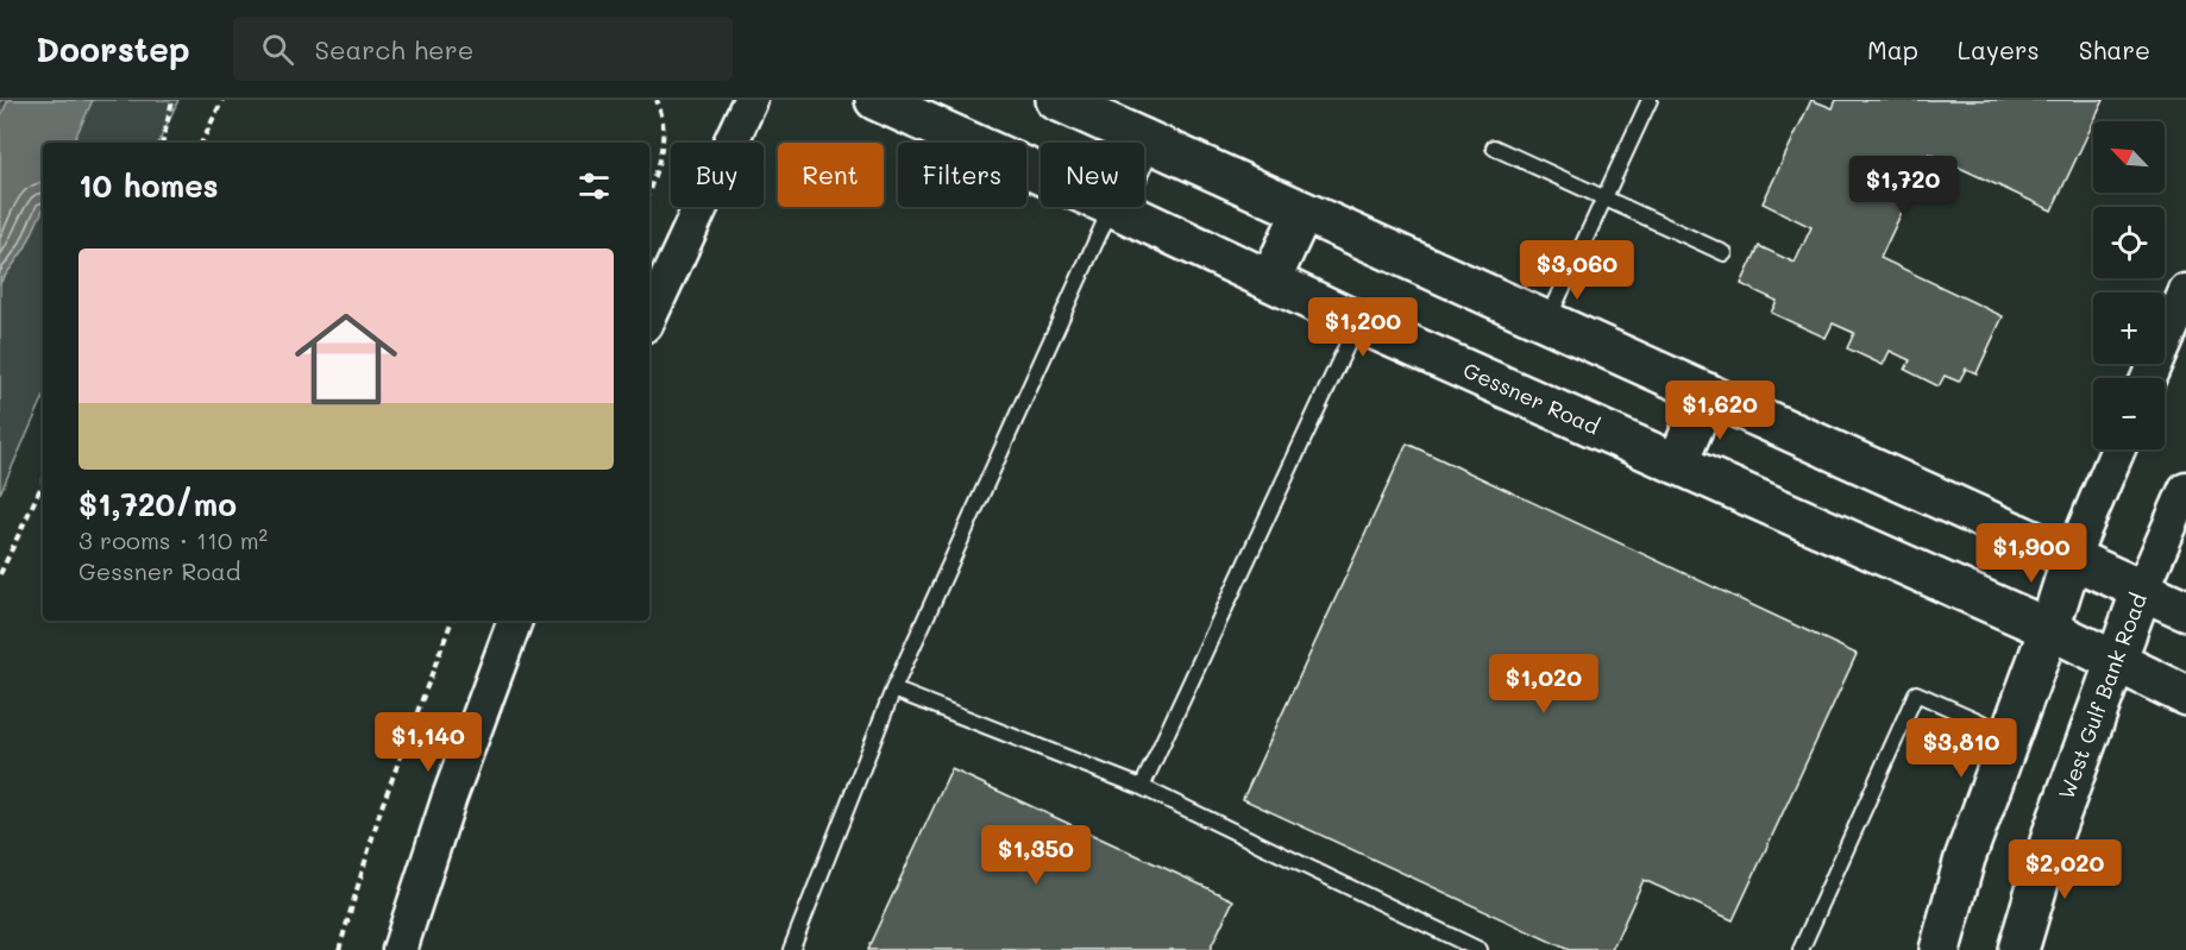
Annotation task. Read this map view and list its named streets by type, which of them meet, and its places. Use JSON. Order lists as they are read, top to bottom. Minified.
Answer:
{"streets":{"main road":["Gessner Road","West Gulf Bank Road"]},"crossings":[["Gessner Road","West Gulf Bank Road"]],"north":"top left","page":{"header":"Doorstep","search":"Search here","nav":["Map","Layers","Share"],"map_buttons":["+","−"],"chip":["Buy","Rent","Filters","New"],"heading":"10 homes","price":["$1,720","$3,060","$1,200","$1,620","$1,900","$1,020","$1,140","$3,810","$1,350","$2,020"],"list":[{"name":"$1,720/mo","note":"3 rooms · 110 m² · Gessner Road"}]}}
